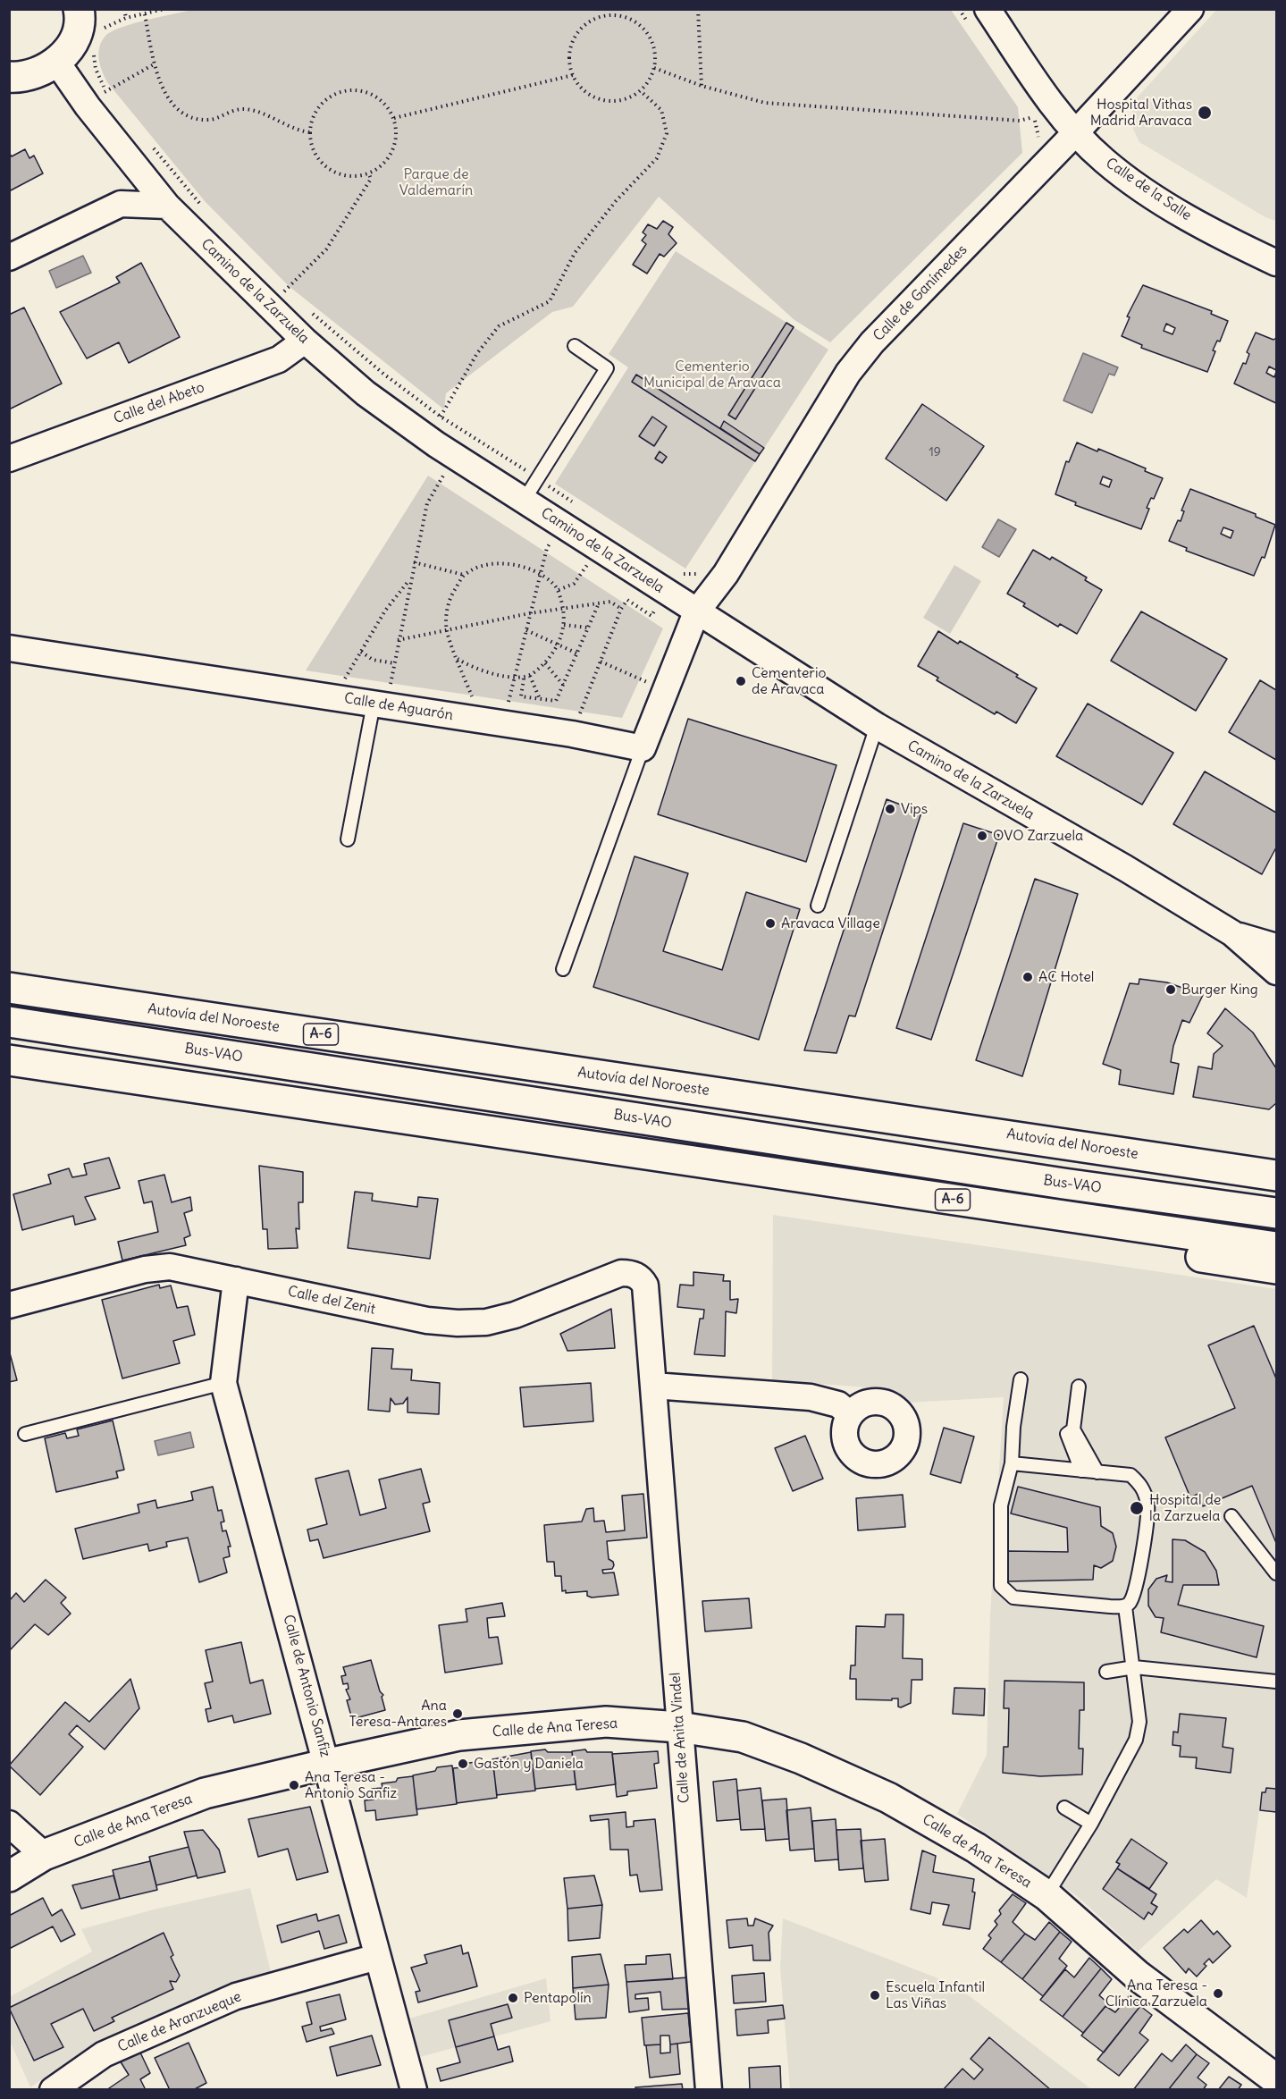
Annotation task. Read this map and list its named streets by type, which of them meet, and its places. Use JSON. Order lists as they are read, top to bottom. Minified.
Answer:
{"streets":{"main road":["Autovía del Noroeste","A-6","Bus-VAO","Calle de Ana Teresa"],"street":["Calle de la Salle","Camino de la Zarzuela","Calle de Ganímedes","Calle del Abeto","Calle de Aguarón","Calle del Zenit","Calle de Antonio Sanfiz","Calle de Anita Vindel","Calle de Aranzueque"]},"crossings":[["Calle de la Salle","Calle de Ganímedes"],["Camino de la Zarzuela","Calle de Ganímedes"],["Camino de la Zarzuela","Calle del Abeto"],["Calle del Zenit","Calle de Antonio Sanfiz"],["Calle del Zenit","Calle de Anita Vindel"],["Calle de Antonio Sanfiz","Calle de Ana Teresa"],["Calle de Antonio Sanfiz","Calle de Aranzueque"],["Calle de Ana Teresa","Calle de Anita Vindel"]],"parks":["Parque de Valdemarín","Cementerio Municipal de Aravaca"],"places":["Hospital Vithas Madrid Aravaca","Cementerio de Aravaca","Vips","OVO Zarzuela","Aravaca Village","AC Hotel","Burger King","Hospital de la Zarzuela","Ana Teresa-Antares","Gastón y Daniela","Ana Teresa - Antonio Sanfiz","Ana Teresa - Clínica Zarzuela","Escuela Infantil Las Viñas","Pentapolín"],"house_numbers":["19"]}
